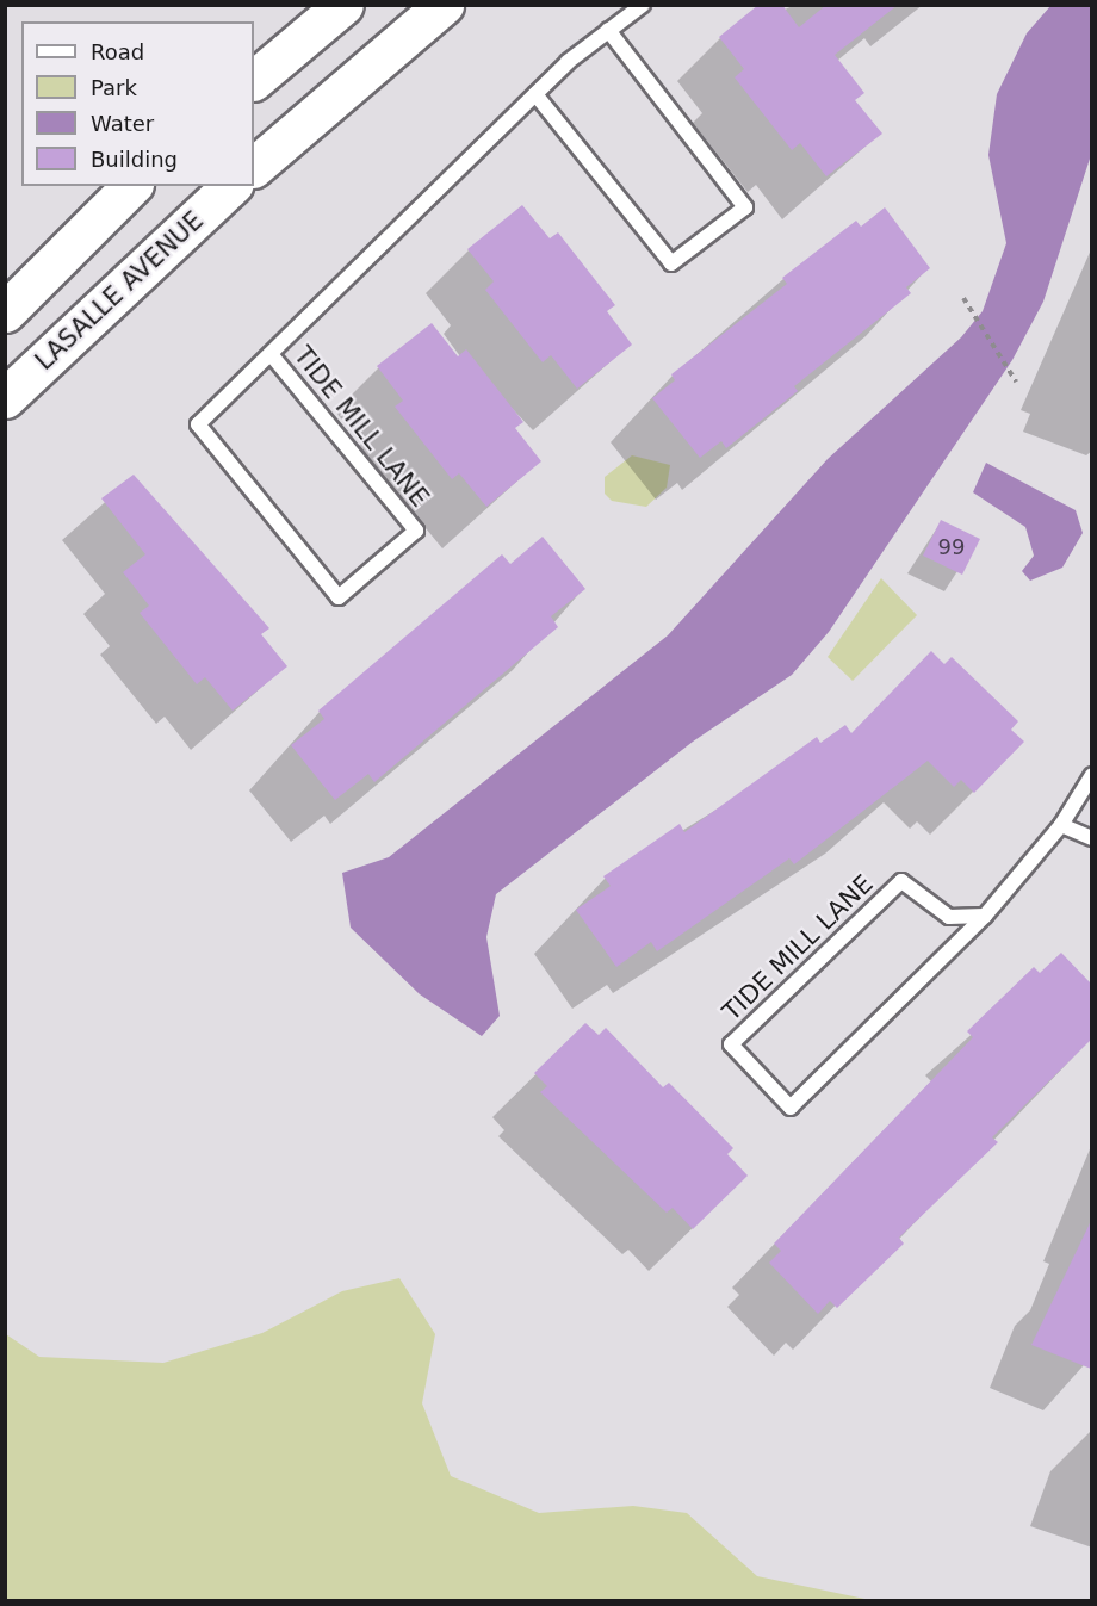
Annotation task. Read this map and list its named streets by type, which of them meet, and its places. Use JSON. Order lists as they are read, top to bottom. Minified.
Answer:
{"streets":{"main road":["LASALLE AVENUE"],"lane":["TIDE MILL LANE"]},"house_numbers":["99"],"legend":["Road","Park","Water","Building"]}
